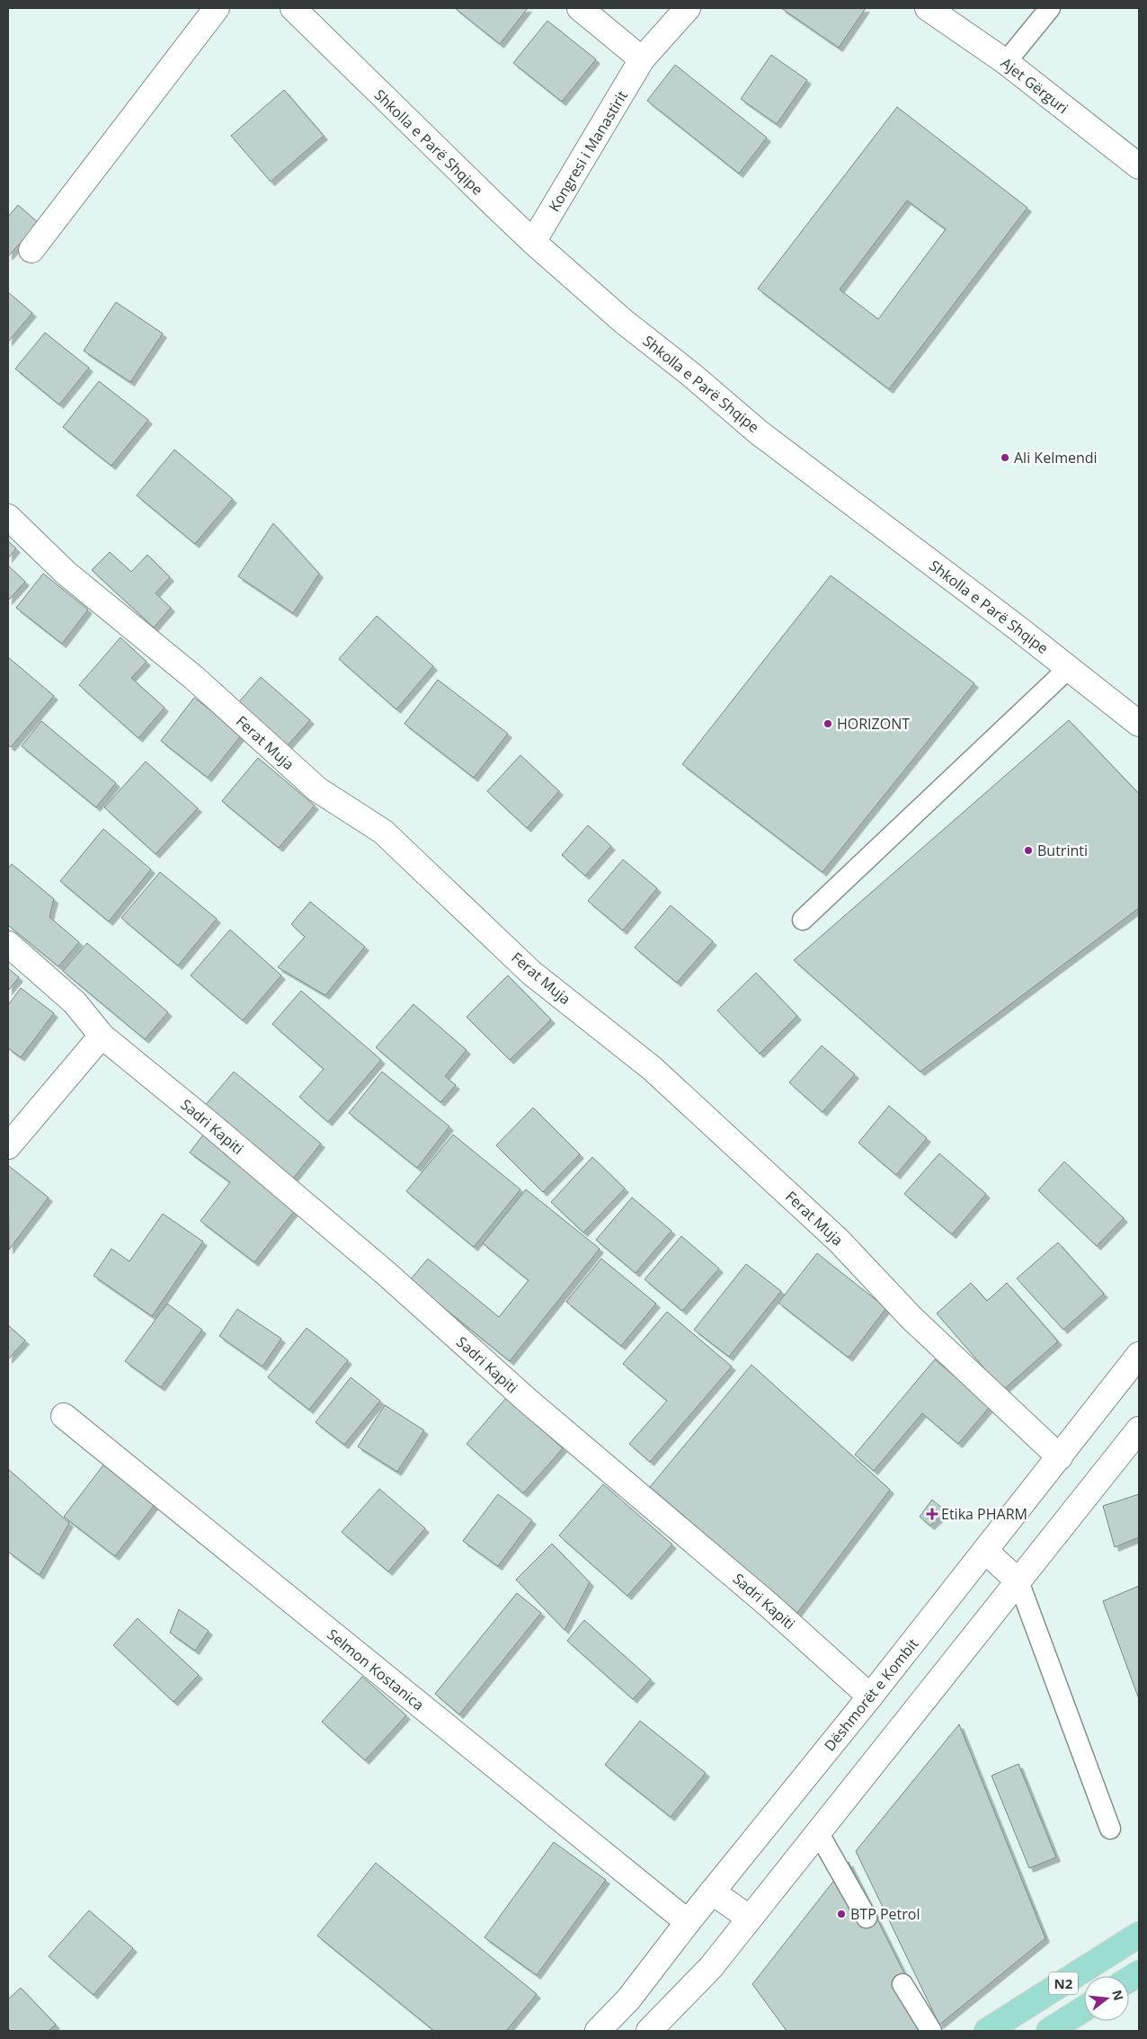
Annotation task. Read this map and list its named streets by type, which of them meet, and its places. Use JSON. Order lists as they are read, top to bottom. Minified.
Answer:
{"streets":{"main road":["N2"],"street":["Ajet Gërguri","Shkolla e Parë Shqipe","Kongresi i Manastirit","Ferat Muja","Sadri Kapiti","Selmon Kostanica","Dëshmorët e Kombit"]},"crossings":[["Shkolla e Parë Shqipe","Kongresi i Manastirit"],["Ferat Muja","Dëshmorët e Kombit"],["Sadri Kapiti","Dëshmorët e Kombit"],["Selmon Kostanica","Dëshmorët e Kombit"]],"places":{"other":["Ali Kelmendi","HORIZONT","Butrinti","BTP Petrol"],"health":["Etika PHARM"]},"north":"right"}
